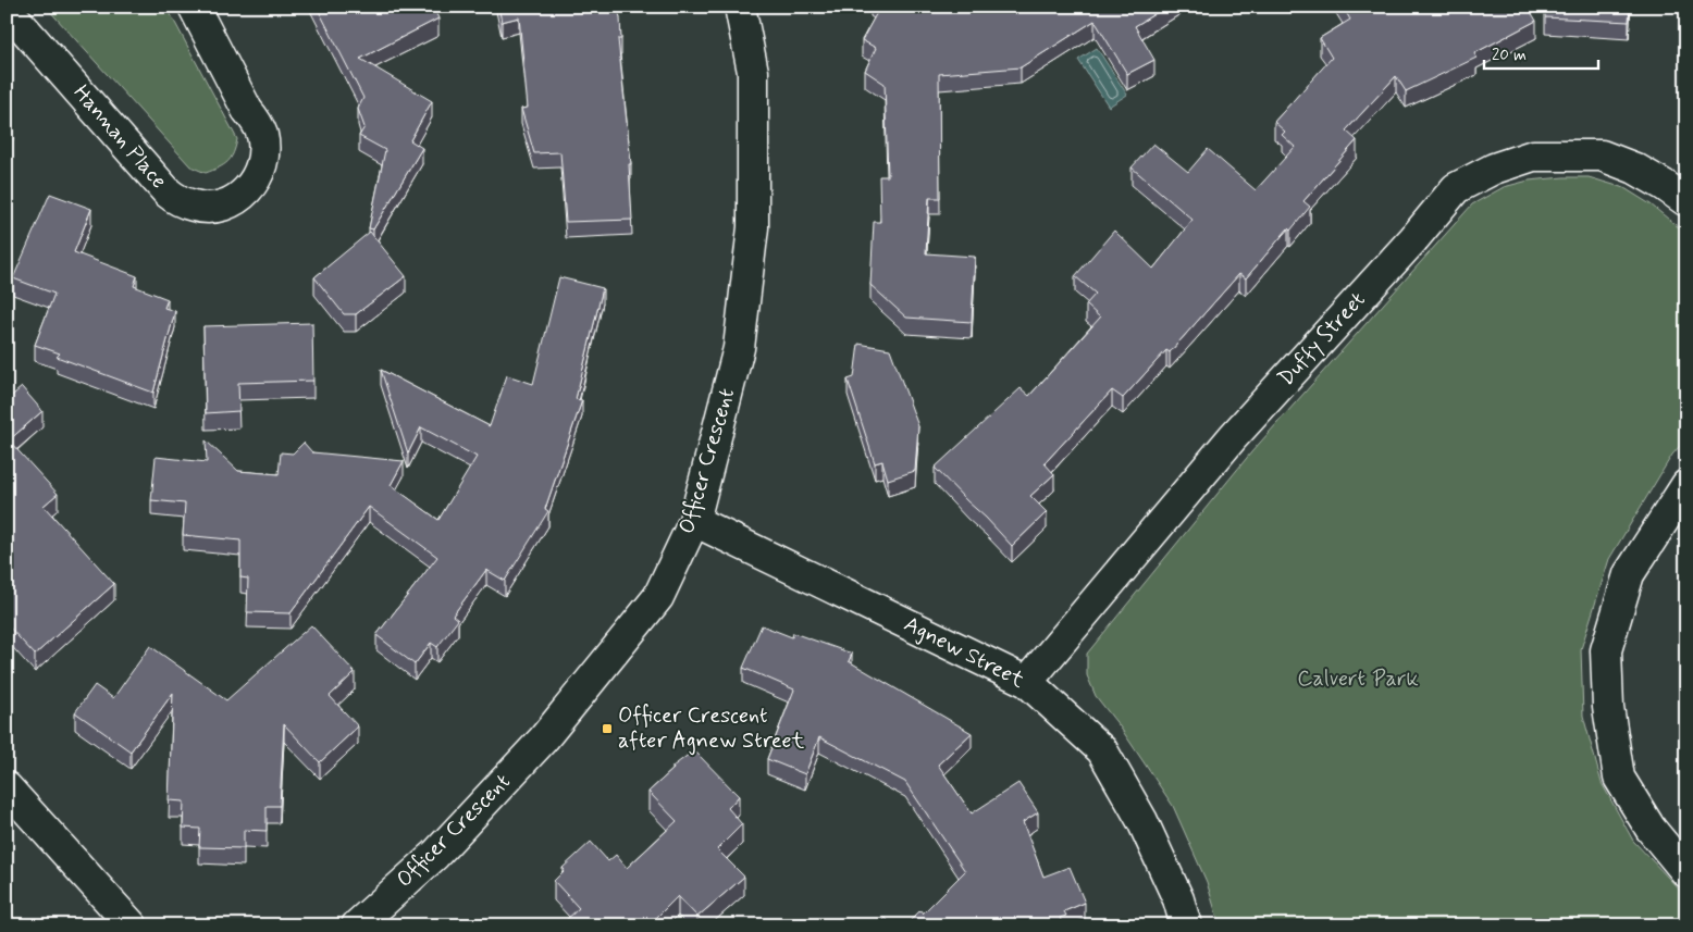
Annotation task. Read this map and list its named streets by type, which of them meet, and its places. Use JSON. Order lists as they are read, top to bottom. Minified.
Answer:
{"streets":{"street":["Hannan Place","Duffy Street","Officer Crescent","Agnew Street"]},"crossings":[["Duffy Street","Agnew Street"],["Officer Crescent","Agnew Street"]],"parks":["Calvert Park"],"places":{"transit":["Officer Crescent after Agnew Street"]},"scale_bar":"20 m"}
